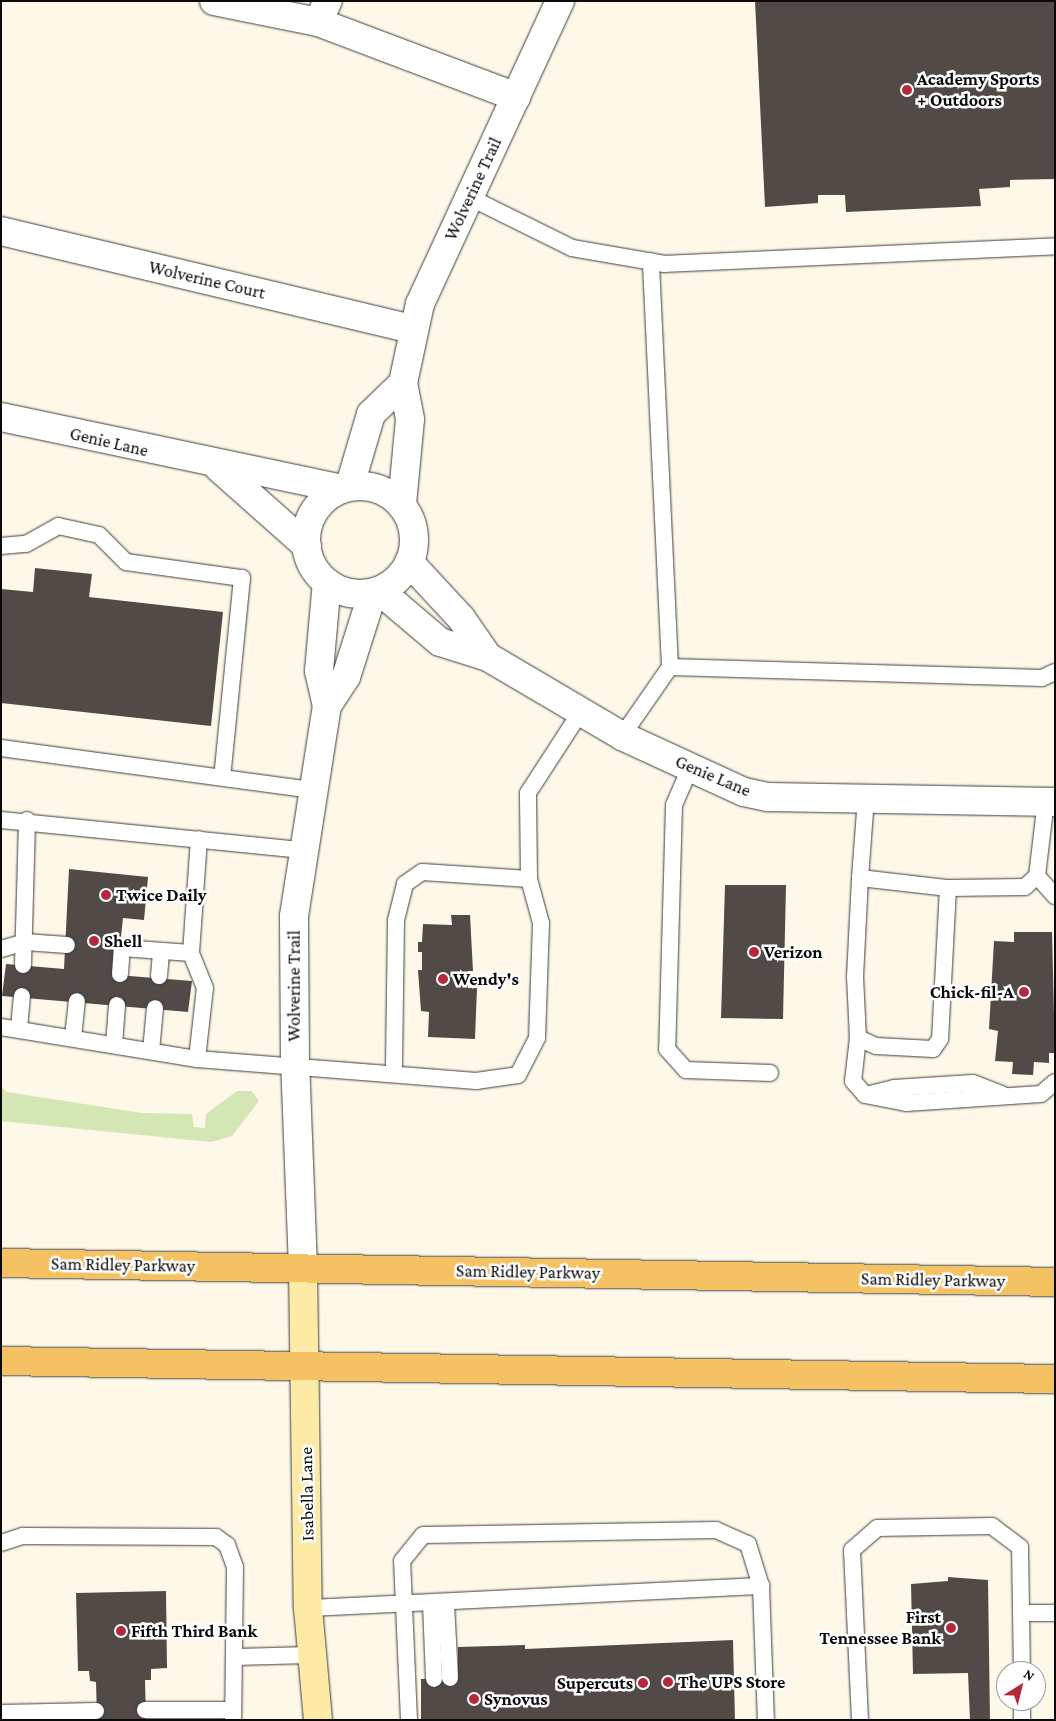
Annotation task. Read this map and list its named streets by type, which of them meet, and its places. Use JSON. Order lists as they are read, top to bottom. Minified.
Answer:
{"streets":{"main road":["Sam Ridley Parkway"],"street":["Wolverine Trail","Wolverine Court","Genie Lane","Isabella Lane"]},"crossings":[["Wolverine Trail","Wolverine Court"],["Wolverine Trail","Genie Lane"],["Wolverine Trail","Sam Ridley Parkway"],["Wolverine Trail","Isabella Lane"],["Sam Ridley Parkway","Isabella Lane"]],"places":["Academy Sports + Outdoors","Twice Daily","Shell","Verizon","Wendy's","Chick-fil-A","First Tennessee Bank","Fifth Third Bank","The UPS Store","Supercuts","Synovus"],"north":"top right"}
